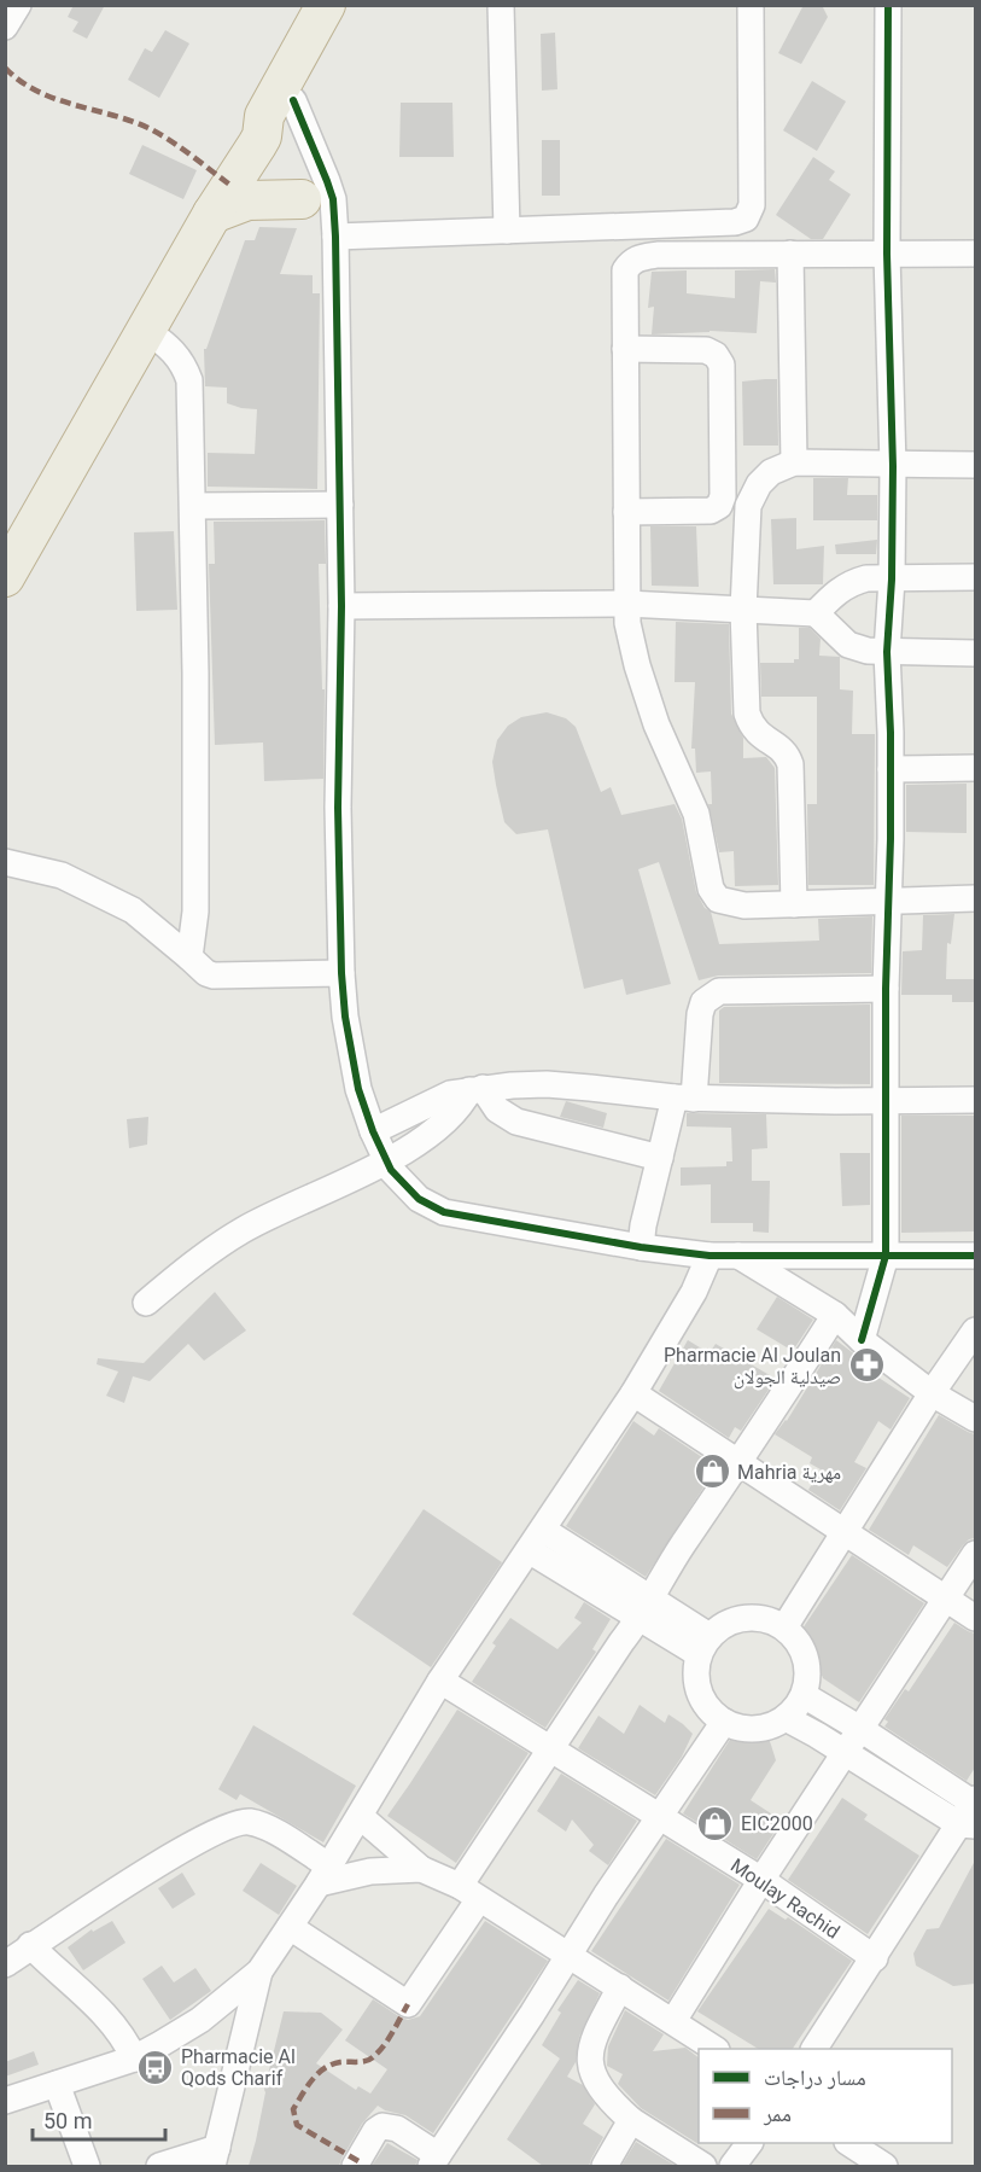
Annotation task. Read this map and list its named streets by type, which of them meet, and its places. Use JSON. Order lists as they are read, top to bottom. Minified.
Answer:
{"streets":{"street":["Moulay Rachid"]},"places":{"pharmacy":["Pharmacie Al Joulan صيدلية الجولان"],"shop":["Mahria مهرية","EIC2000"],"bus stop":["Pharmacie Al Qods Charif"]},"legend":["مسار دراجات","ممر"],"scale_bar":"50 m"}
